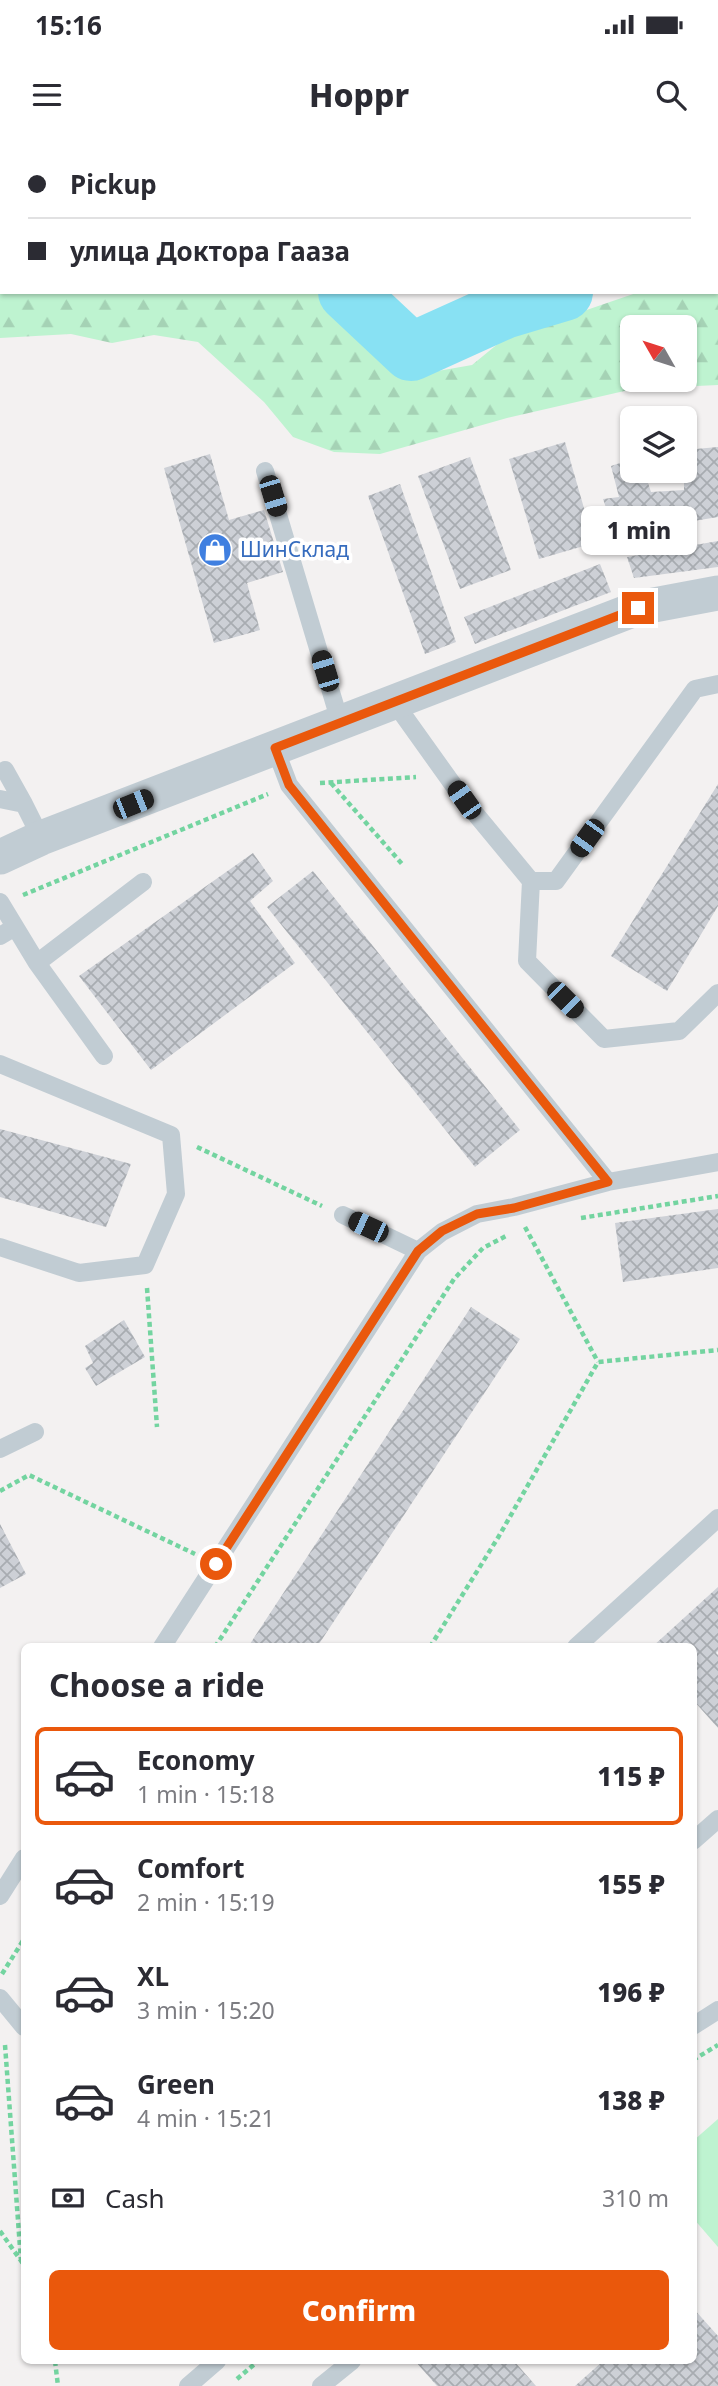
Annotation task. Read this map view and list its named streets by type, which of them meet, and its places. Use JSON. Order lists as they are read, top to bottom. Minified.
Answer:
{"places":{"shop":["ШинСклад"]},"north":"top left","page":{"status":"15:16","header":"Hoppr","banner":["Pickup","улица Доктора Гааза"],"bubble":"1 min","heading":"Choose a ride","list":[{"name":"Economy","note":"1 min · 15:18","value":"115 ₽"},{"name":"Comfort","note":"2 min · 15:19","value":"155 ₽"},{"name":"XL","note":"3 min · 15:20","value":"196 ₽"},{"name":"Green","note":"4 min · 15:21","value":"138 ₽"}],"pay":["Cash","310 m"],"buttons":"Confirm"}}
